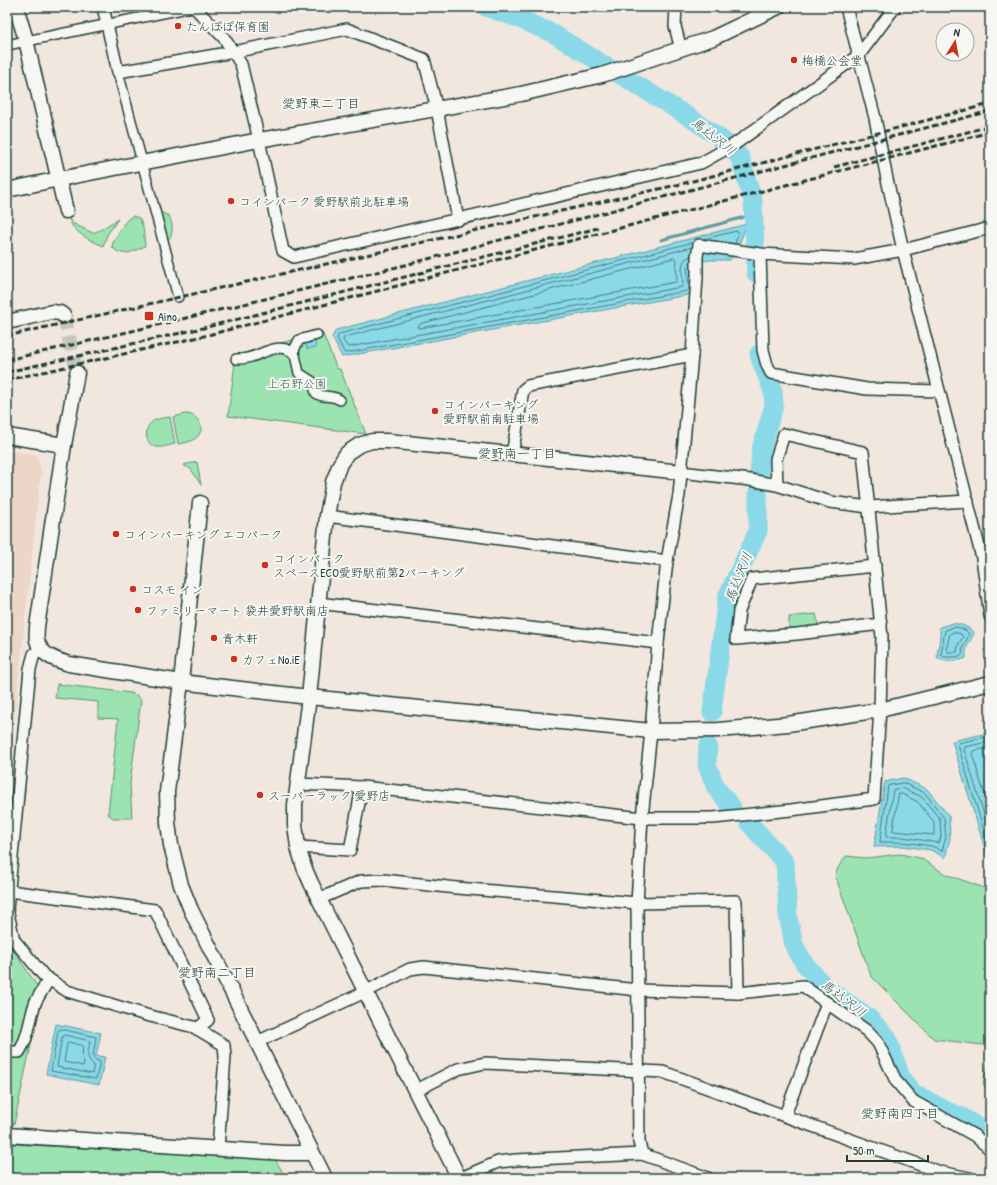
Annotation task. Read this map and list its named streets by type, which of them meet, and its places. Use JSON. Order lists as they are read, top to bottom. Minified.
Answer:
{"districts":["愛野東二丁目","愛野南一丁目","愛野南二丁目","愛野南四丁目"],"water":["馬込沢川"],"parks":["上石野公園"],"places":{"other":["たんぽぽ保育園","梅橋公会堂","コインパーク 愛野駅前北駐車場","コインパーキング 愛野駅前南駐車場","コインパーキング エコパーク","コインパーク スペースECO愛野駅前第2パーキング","コスモ イン","ファミリーマート 袋井愛野駅南店","青木軒","カフェNo.iE","スーパーラック 愛野店"],"transit":["Aino"]},"scale_bar":"50 m","north":"top"}
